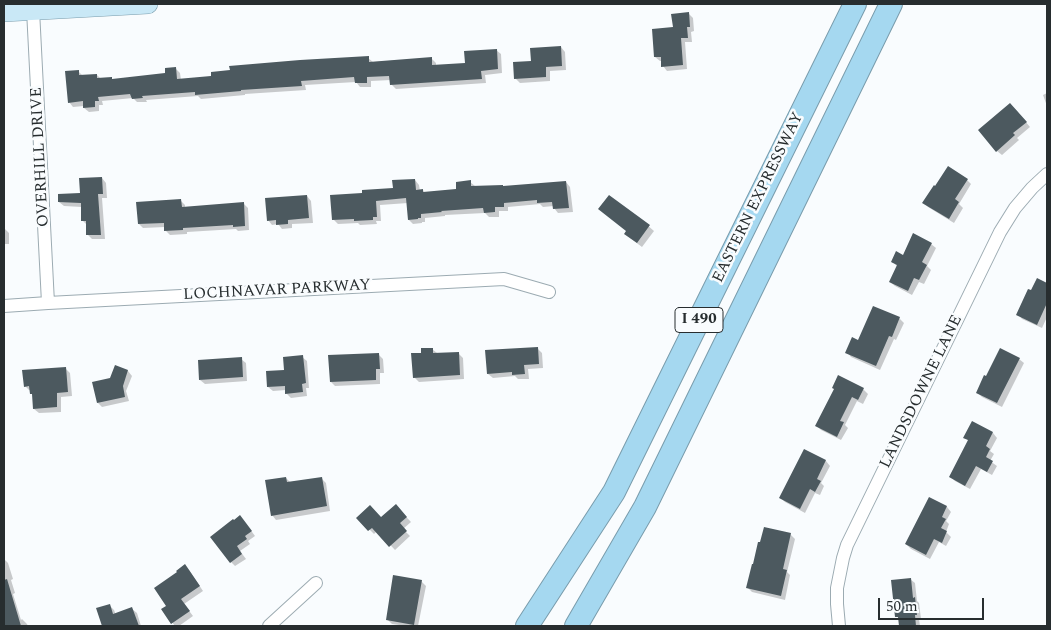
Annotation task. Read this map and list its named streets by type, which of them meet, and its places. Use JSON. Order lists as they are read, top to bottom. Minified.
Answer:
{"streets":{"highway":["EASTERN EXPRESSWAY","I 490"],"street":["OVERHILL DRIVE","LOCHNAVAR PARKWAY","LANDSDOWNE LANE"]},"crossings":[["OVERHILL DRIVE","LOCHNAVAR PARKWAY"]],"scale_bar":"50 m"}
